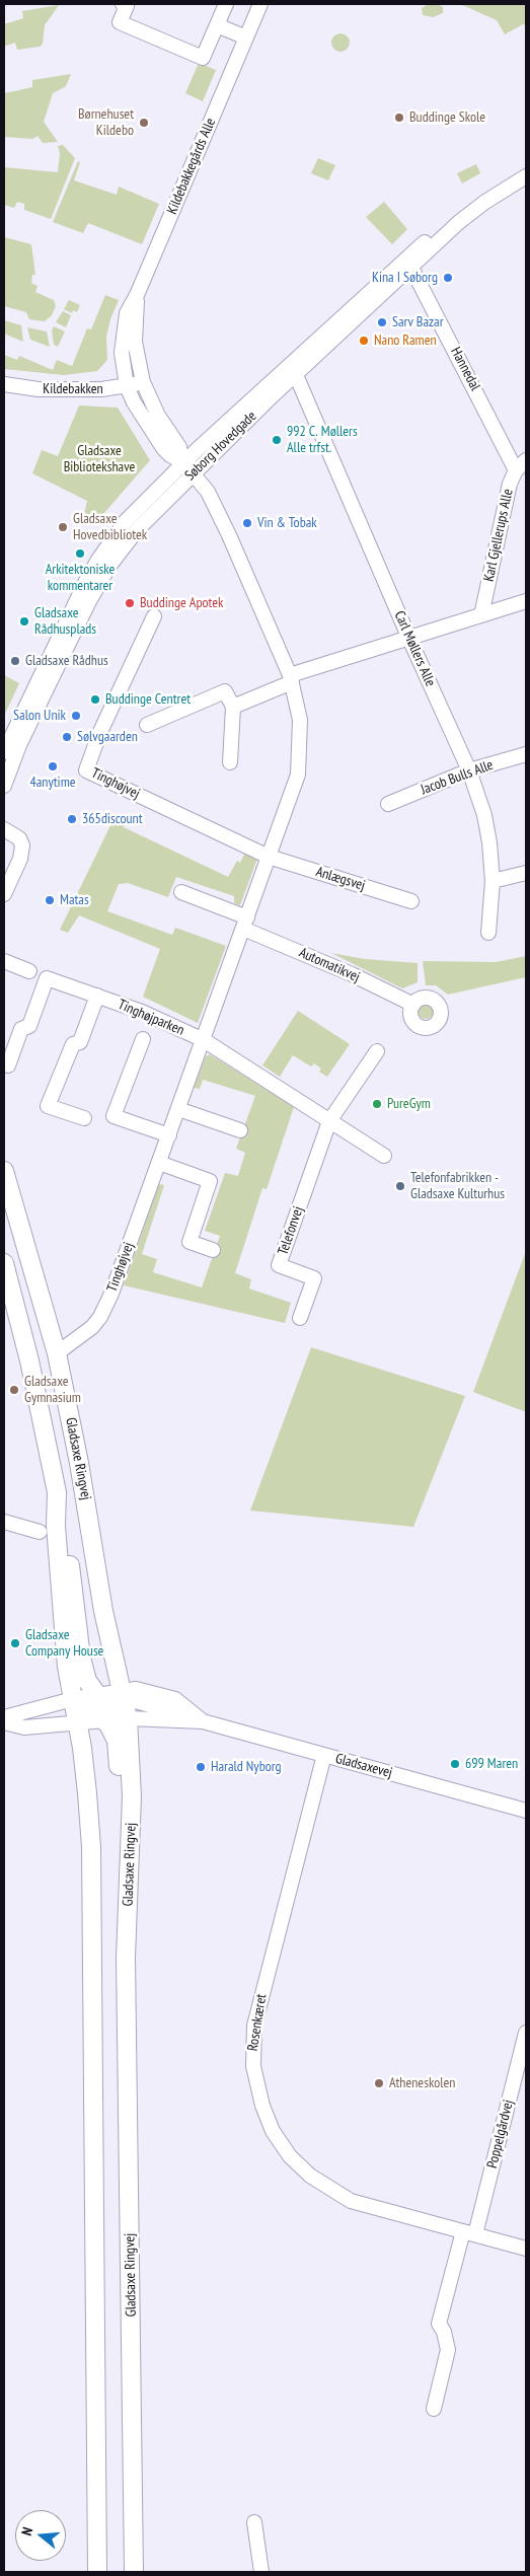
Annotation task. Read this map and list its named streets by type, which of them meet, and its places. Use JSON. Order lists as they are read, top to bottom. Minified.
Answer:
{"streets":{"main road":["Gladsaxe Ringvej"],"street":["Kildebakkegårds Alle","Hannedal","Kildebakken","Søborg Hovedgade","Karl Gjellerups Alle","Carl Møllers Alle","Jacob Bulls Alle","Tinghøjvej","Anlægsvej","Automatikvej","Tinghøjparken","Telefonvej","Gladsaxevej","Rosenkæret","Poppelgårdvej"]},"crossings":[["Kildebakkegårds Alle","Kildebakken"],["Kildebakkegårds Alle","Søborg Hovedgade"],["Kildebakkegårds Alle","Tinghøjvej"],["Hannedal","Søborg Hovedgade"],["Hannedal","Karl Gjellerups Alle"],["Søborg Hovedgade","Carl Møllers Alle"],["Søborg Hovedgade","Tinghøjvej"],["Carl Møllers Alle","Jacob Bulls Alle"],["Tinghøjvej","Anlægsvej"],["Tinghøjvej","Automatikvej"],["Tinghøjvej","Tinghøjparken"],["Tinghøjvej","Gladsaxe Ringvej"],["Gladsaxe Ringvej","Gladsaxevej"],["Gladsaxevej","Rosenkæret"],["Rosenkæret","Poppelgårdvej"]],"parks":["Gladsaxe Bibliotekshave"],"places":["Buddinge Skole","Børnehuset Kildebo","Kina I Søborg","Sarv Bazar","Nano Ramen","992 C. Møllers Alle trfst.","Vin & Tobak","Gladsaxe Hovedbibliotek","Arkitektoniske kommentarer","Buddinge Apotek","Gladsaxe Rådhusplads","Gladsaxe Rådhus","Buddinge Centret","Salon Unik","Sølvgaarden","4anytime","365discount","Matas","PureGym","Telefonfabrikken - Gladsaxe Kulturhus","Gladsaxe Gymnasium","Gladsaxe Company House","699 Maren","Harald Nyborg","Atheneskolen"],"north":"left"}
